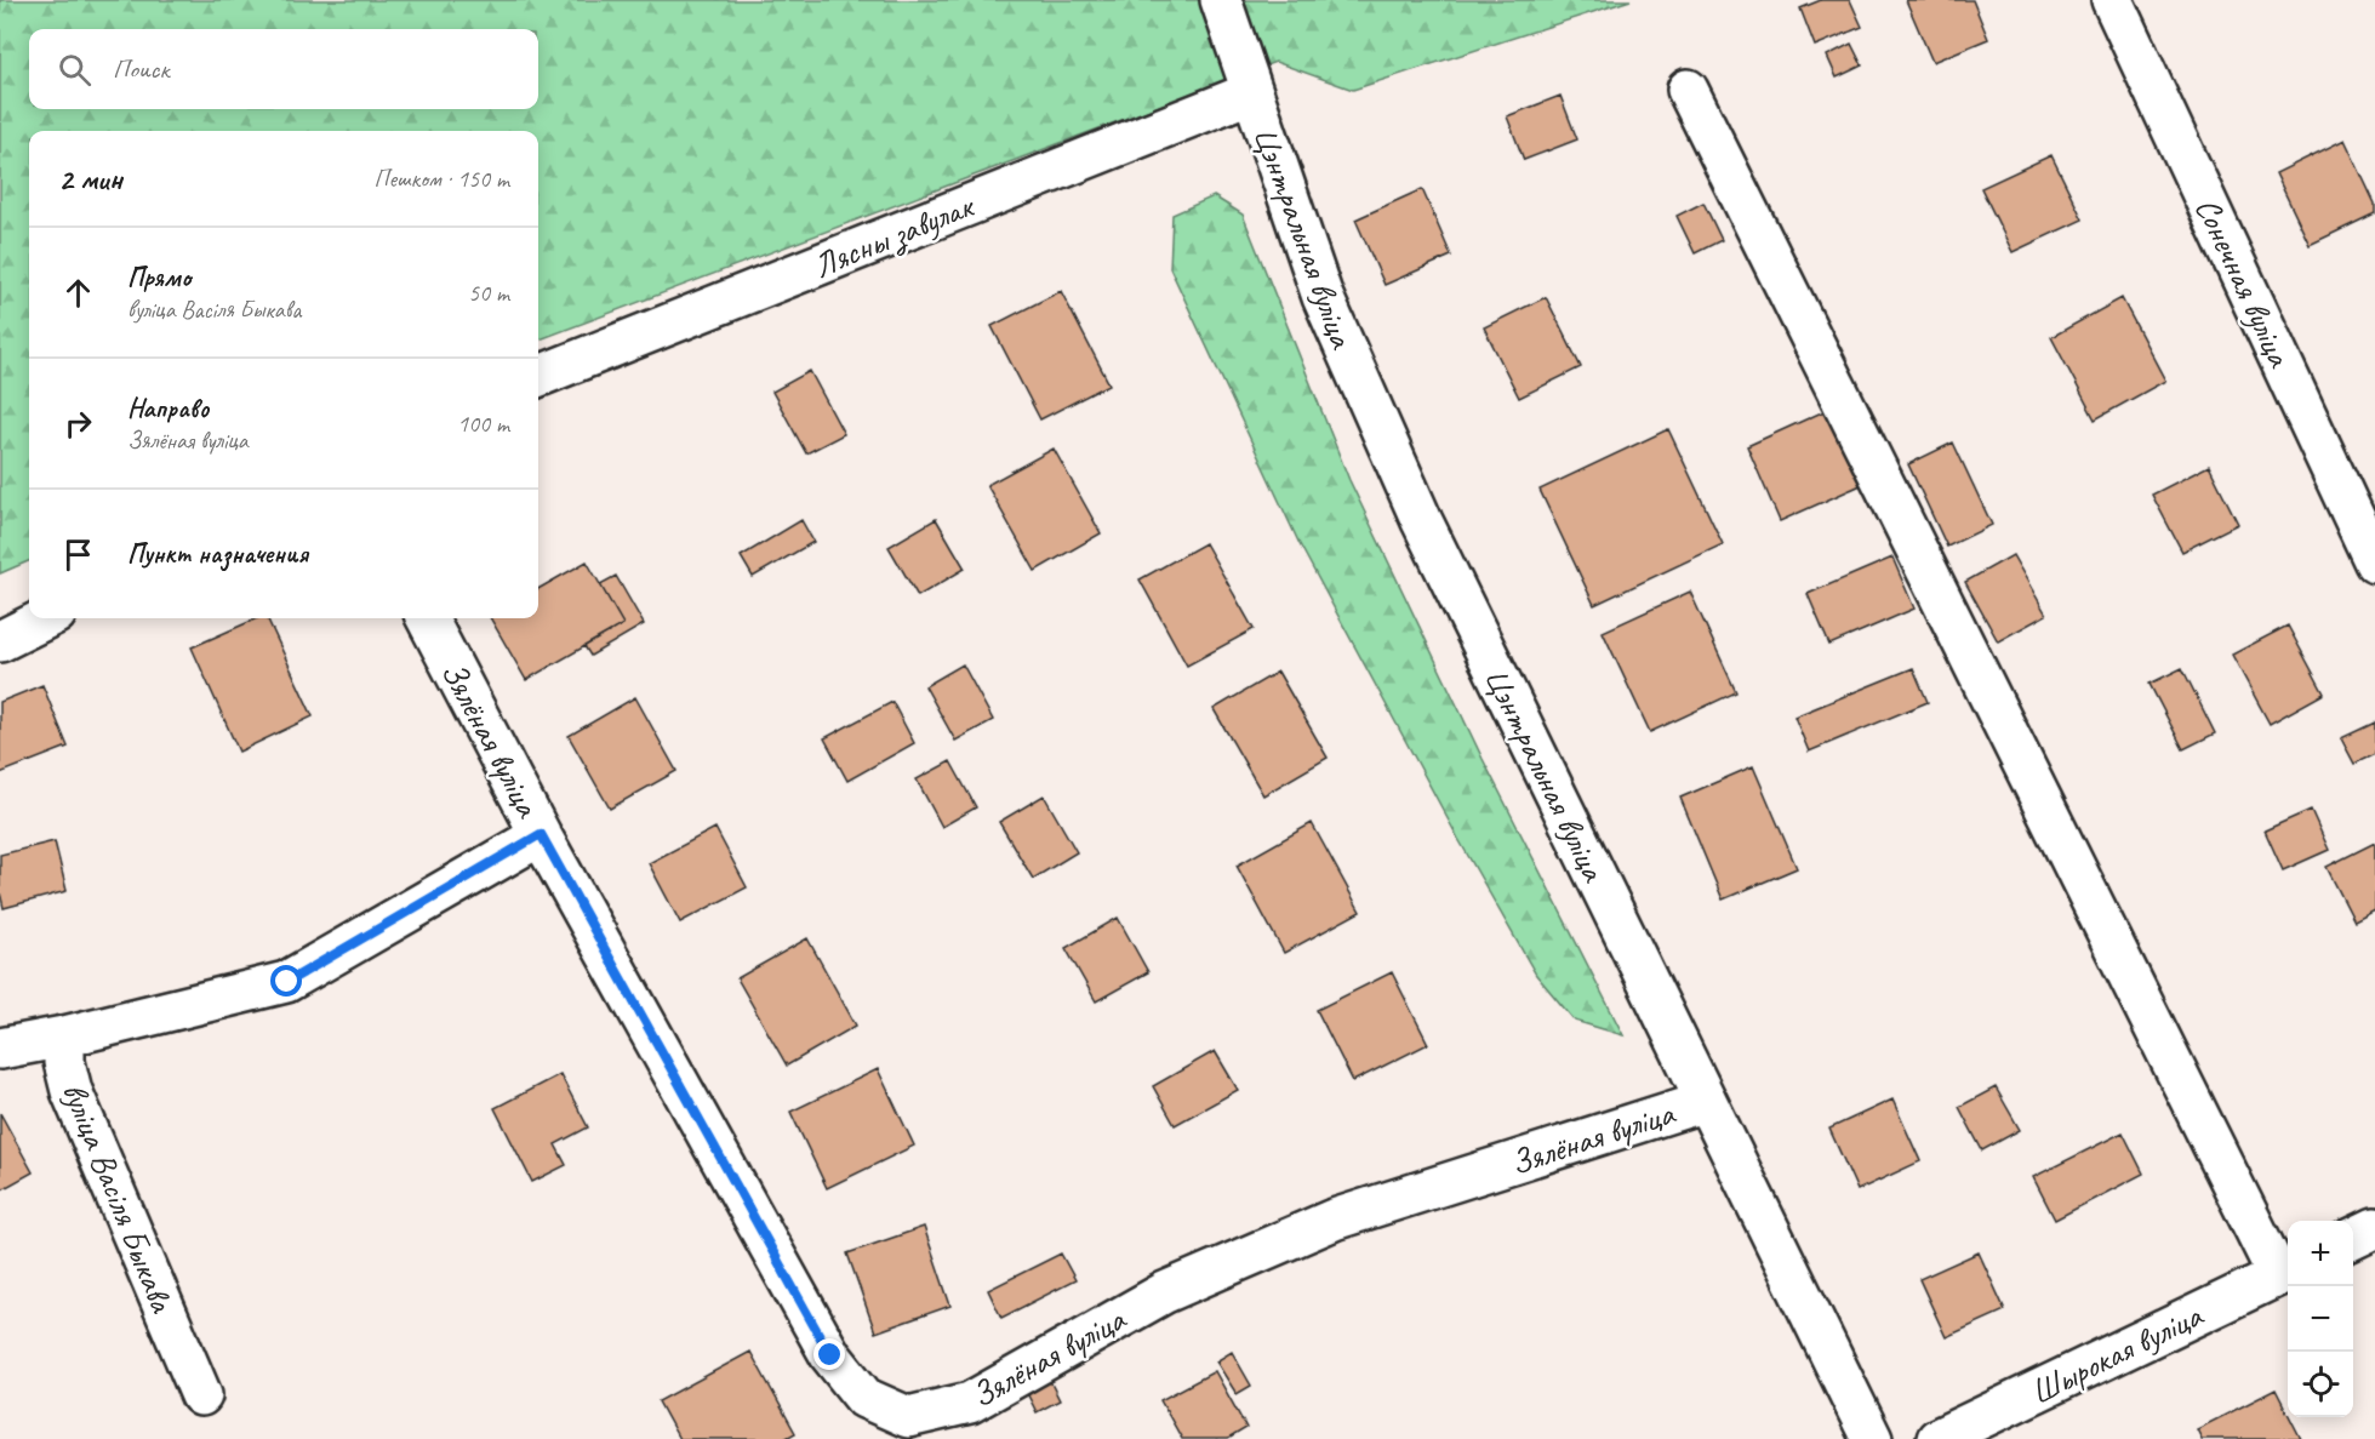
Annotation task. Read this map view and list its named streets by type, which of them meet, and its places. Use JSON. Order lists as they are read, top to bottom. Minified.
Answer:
{"streets":{"street":["Лясны завулак","Цэнтральная вуліца","Сонечная вуліца","Зялёная вуліца","вуліца Васіля Быкава","Шырокая вуліца"]},"crossings":[["Лясны завулак","Цэнтральная вуліца"],["Цэнтральная вуліца","Зялёная вуліца"],["Зялёная вуліца","вуліца Васіля Быкава"]],"page":{"search":"Поиск","heading":["2 мин","Пешком · 150 m"],"list":[["Прямо","вуліца Васіля Быкава","50 m"],["Направо","Зялёная вуліца","100 m"],"Пункт назначения"],"map_buttons":["+","−"]}}
